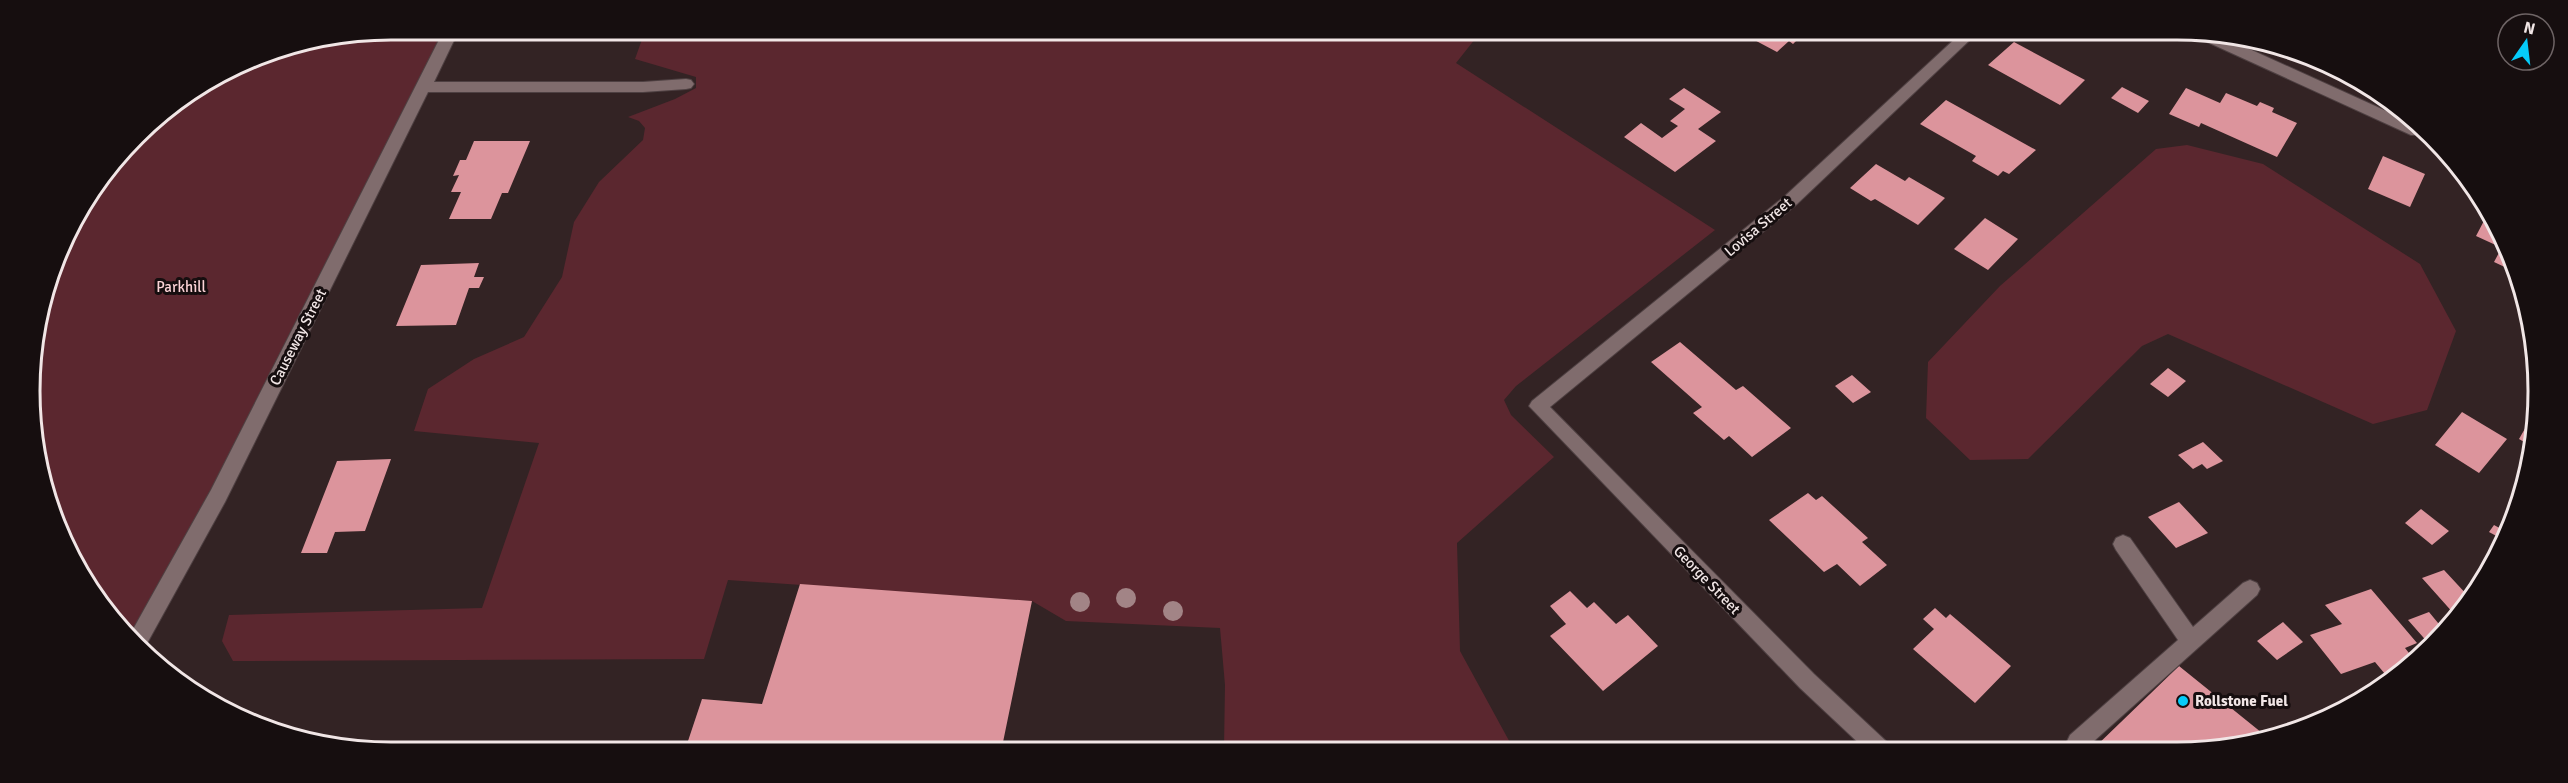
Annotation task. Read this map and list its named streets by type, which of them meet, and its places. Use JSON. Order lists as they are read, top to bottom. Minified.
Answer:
{"streets":{"street":["Lovisa Street","Causeway Street","George Street"]},"crossings":[["Lovisa Street","George Street"]],"parks":["Parkhill"],"places":["Rollstone Fuel"],"north":"top"}
